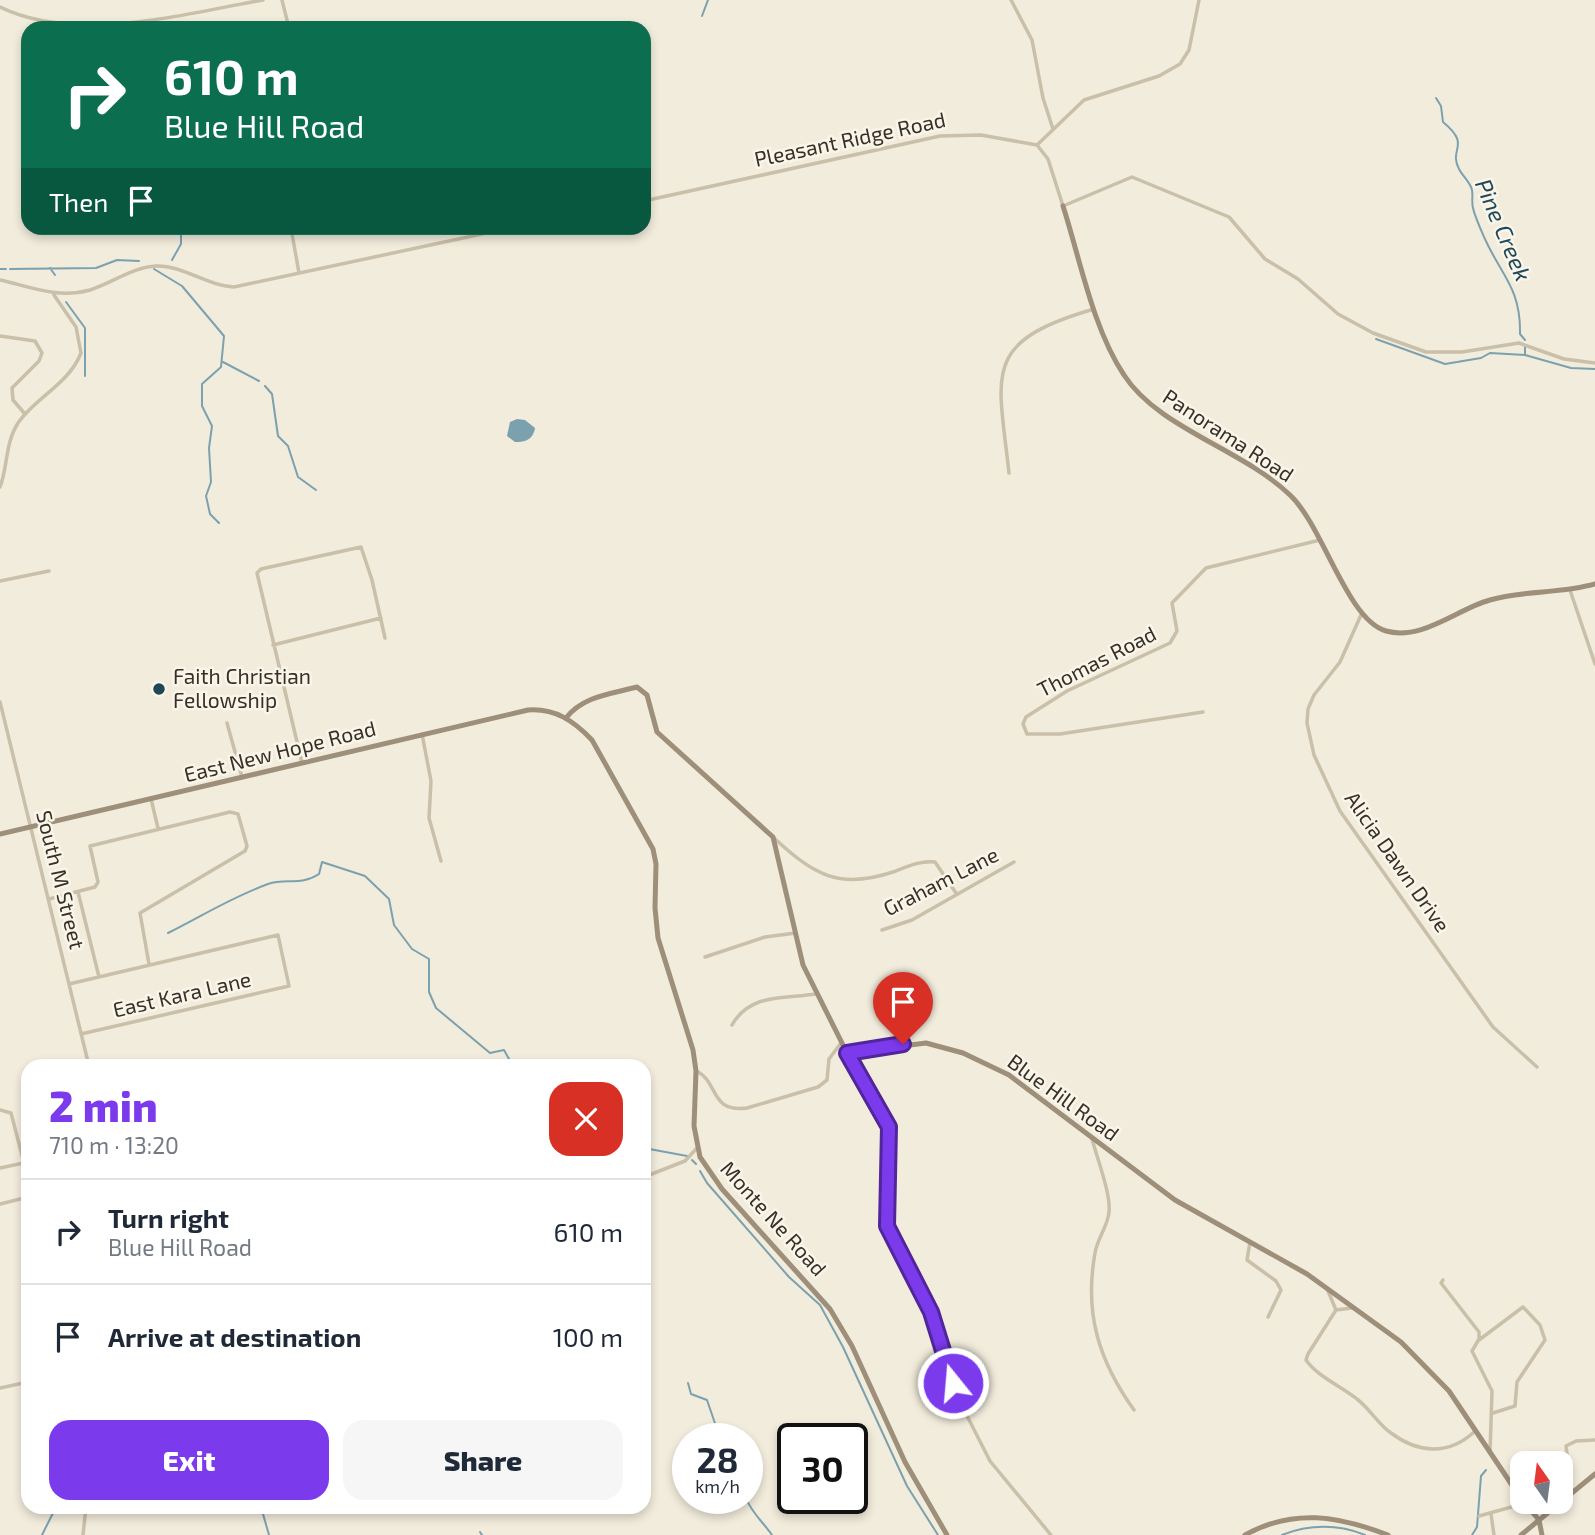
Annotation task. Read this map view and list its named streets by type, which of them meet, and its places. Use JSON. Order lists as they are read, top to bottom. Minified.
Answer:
{"streets":{"street":["Pleasant Ridge Road","Panorama Road","Thomas Road","East New Hope Road","Alicia Dawn Drive","South M Street","Graham Lane","East Kara Lane","Blue Hill Road","Monte Ne Road"]},"crossings":[["Panorama Road","Thomas Road"],["Panorama Road","Alicia Dawn Drive"],["East New Hope Road","South M Street"],["East New Hope Road","Monte Ne Road"],["South M Street","East Kara Lane"]],"water":["Pine Creek"],"places":["Faith Christian Fellowship"],"north":"top","page":{"turn":["610 m","Blue Hill Road"],"then":"Then","heading":["2 min","710 m · 13:20"],"list":[{"name":"Turn right","note":"Blue Hill Road","value":"610 m"},{"name":"Arrive at destination","value":"100 m"}],"buttons":["Exit","Share"],"speed":"28 km/h","limit":"30"}}
